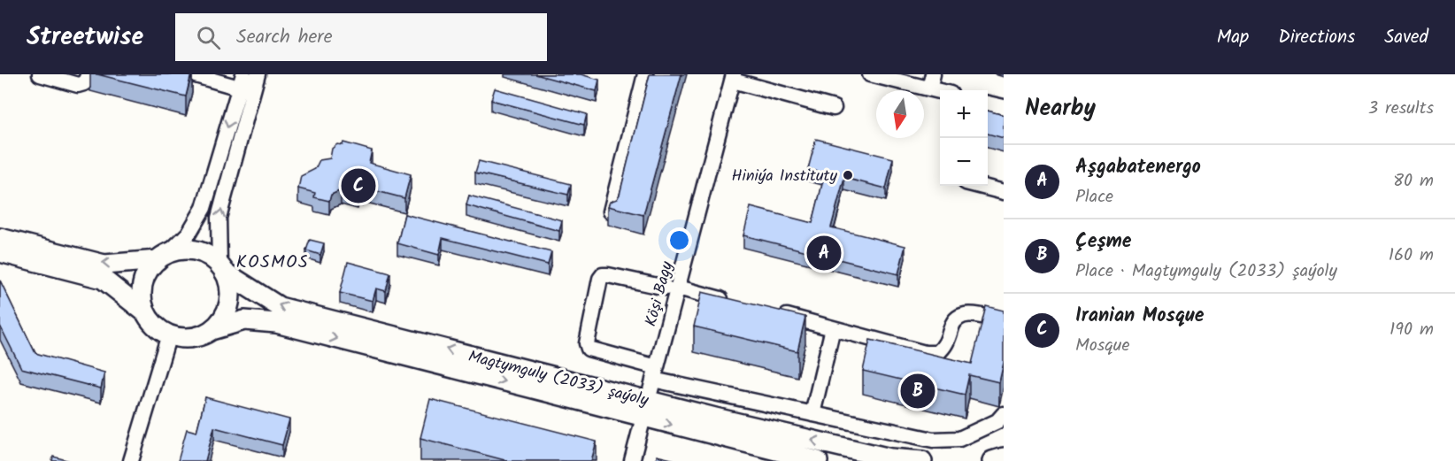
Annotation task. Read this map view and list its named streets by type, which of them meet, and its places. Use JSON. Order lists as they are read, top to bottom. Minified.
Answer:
{"streets":{"main road":["Magtymguly (2033) şaýoly"],"street":["Köşi Bagy"]},"crossings":[["Köşi Bagy","Magtymguly (2033) şaýoly"]],"districts":["KOSMOS"],"places":["Hiniýa Instituty"],"north":"bottom","page":{"header":"Streetwise","search":"Search here","nav":["Map","Directions","Saved"],"heading":["Nearby","3 results"],"map_buttons":["+","−"],"list":[{"mark":"A","name":"Aşgabatenergo","note":"Place","value":"80 m"},{"mark":"B","name":"Çeşme","note":"Place · Magtymguly (2033) şaýoly","value":"160 m"},{"mark":"C","name":"Iranian Mosque","note":"Mosque","value":"190 m"}],"pins":["C","A","B"]}}
